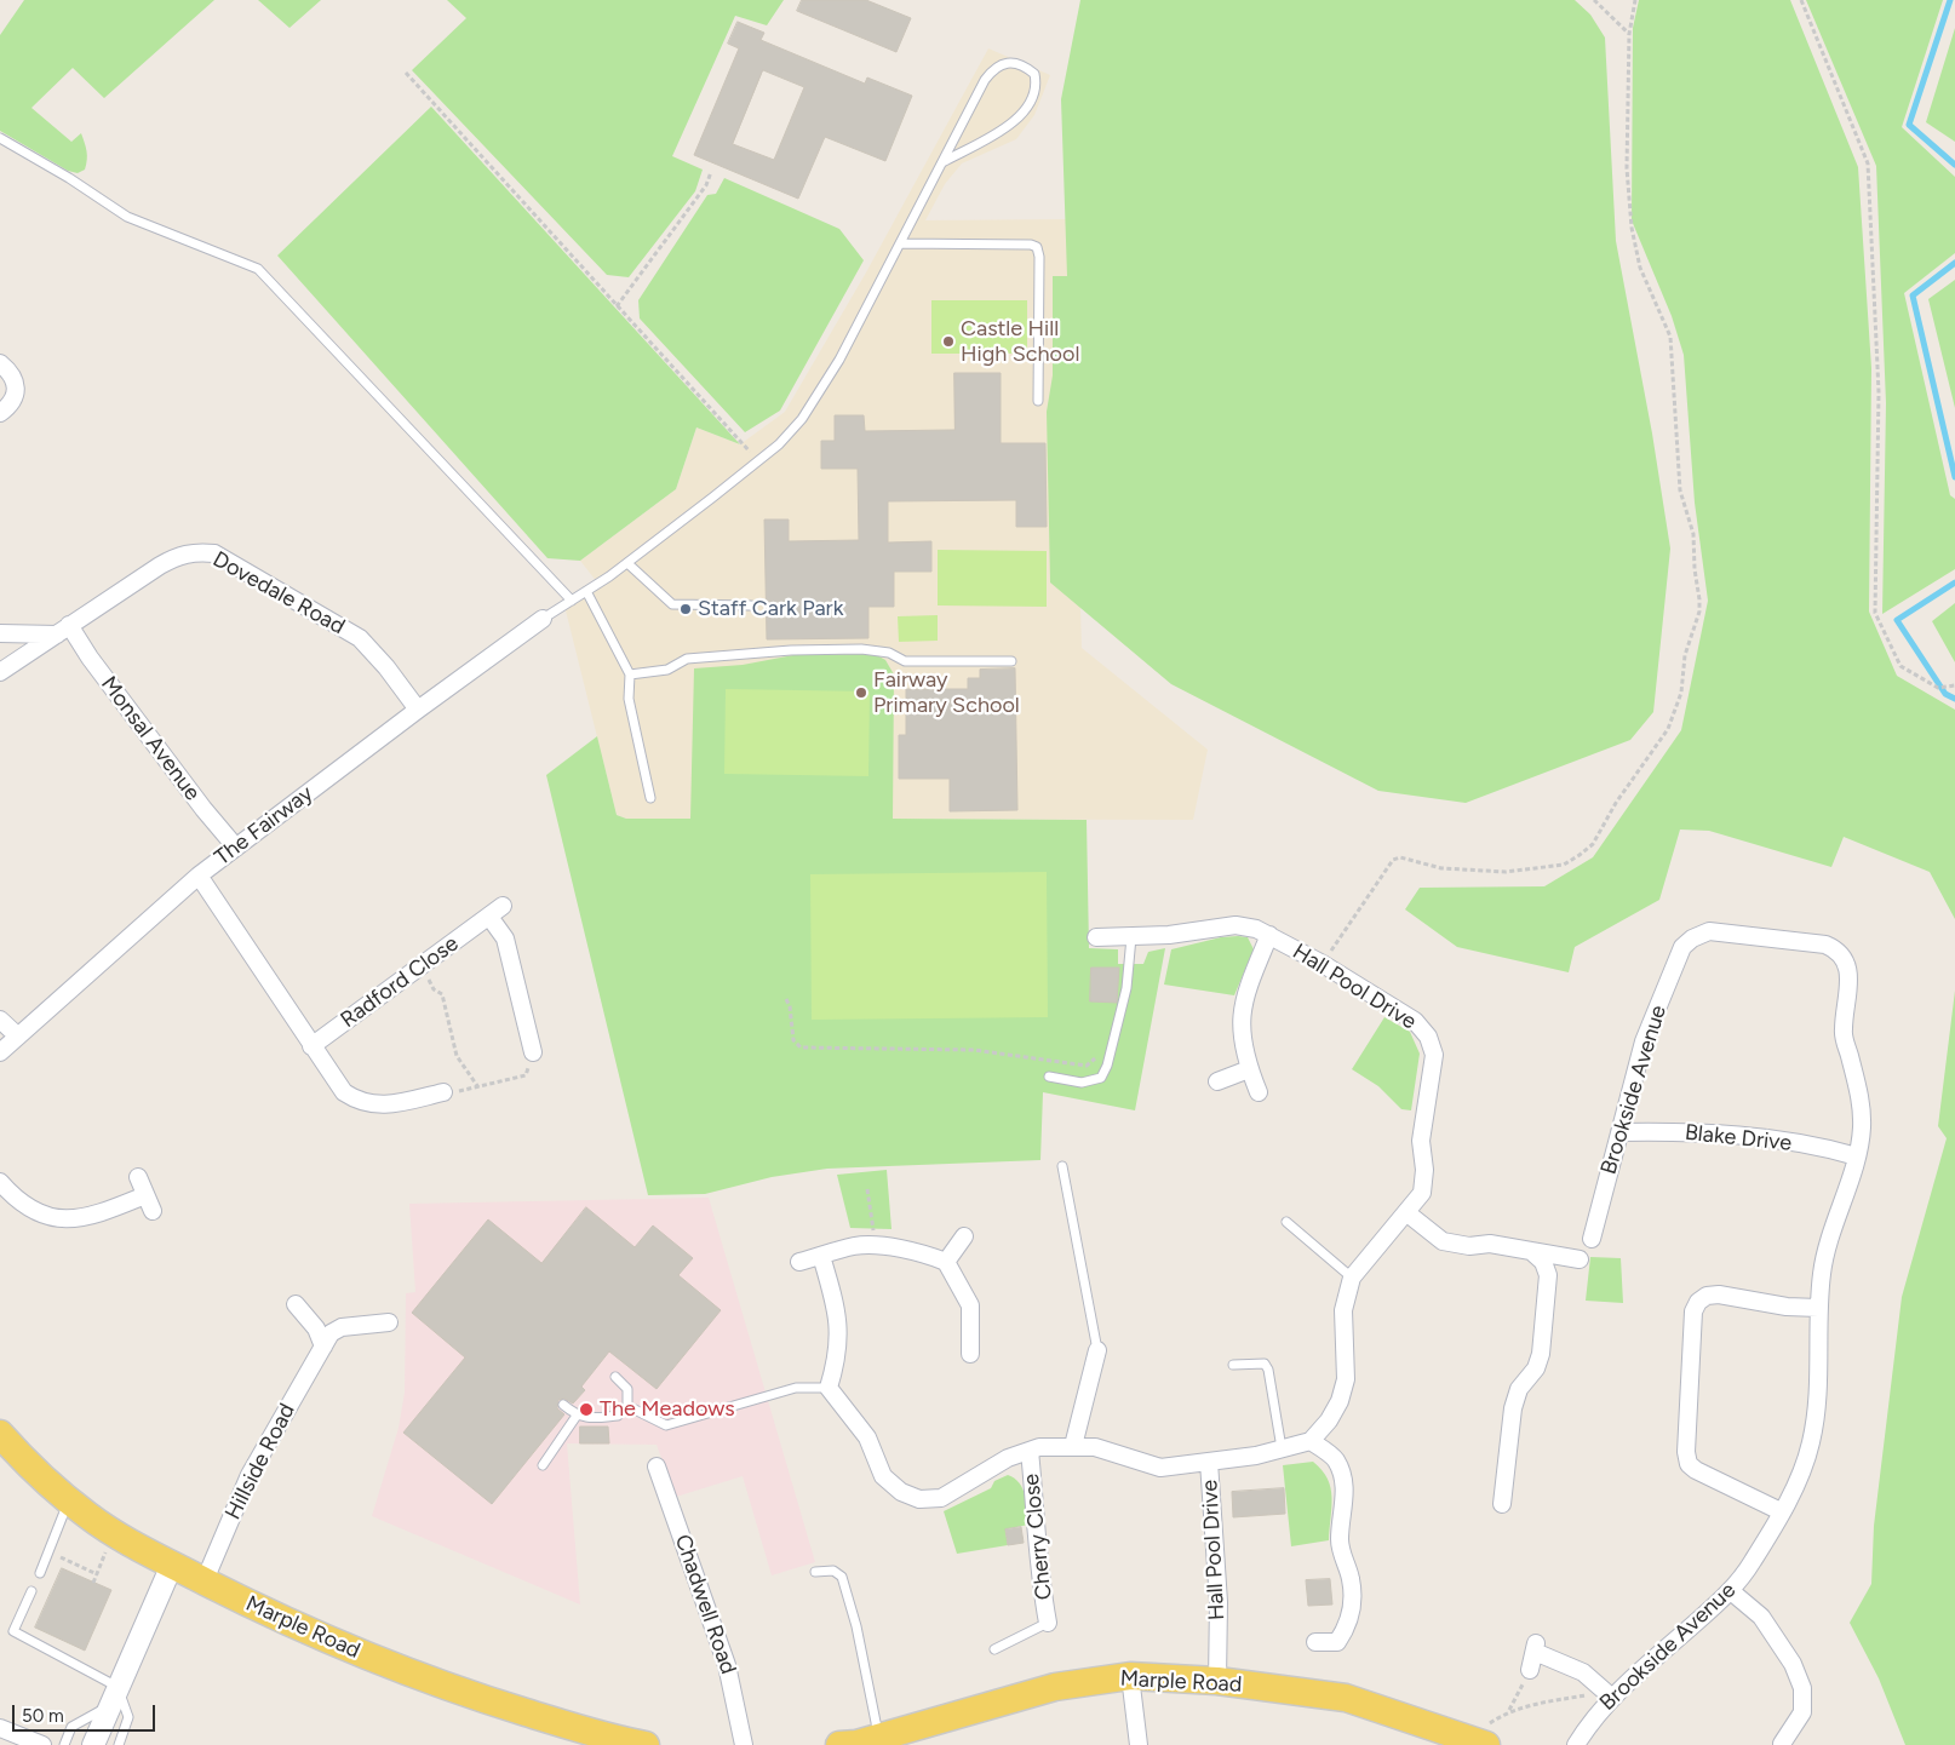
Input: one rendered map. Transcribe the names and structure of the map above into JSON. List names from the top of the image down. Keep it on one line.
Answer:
{"streets":{"main road":["Marple Road"],"street":["Dovedale Road","Monsal Avenue","The Fairway","Radford Close","Hall Pool Drive","Brookside Avenue","Blake Drive","Hillside Road","Cherry Close","Chadwell Road"]},"crossings":[["Dovedale Road","Monsal Avenue"],["Dovedale Road","The Fairway"],["Monsal Avenue","The Fairway"],["Hall Pool Drive","Marple Road"],["Brookside Avenue","Blake Drive"],["Hillside Road","Marple Road"]],"places":["Castle Hill High School","Staff Cark Park","Fairway Primary School","The Meadows"],"scale_bar":"50 m"}
